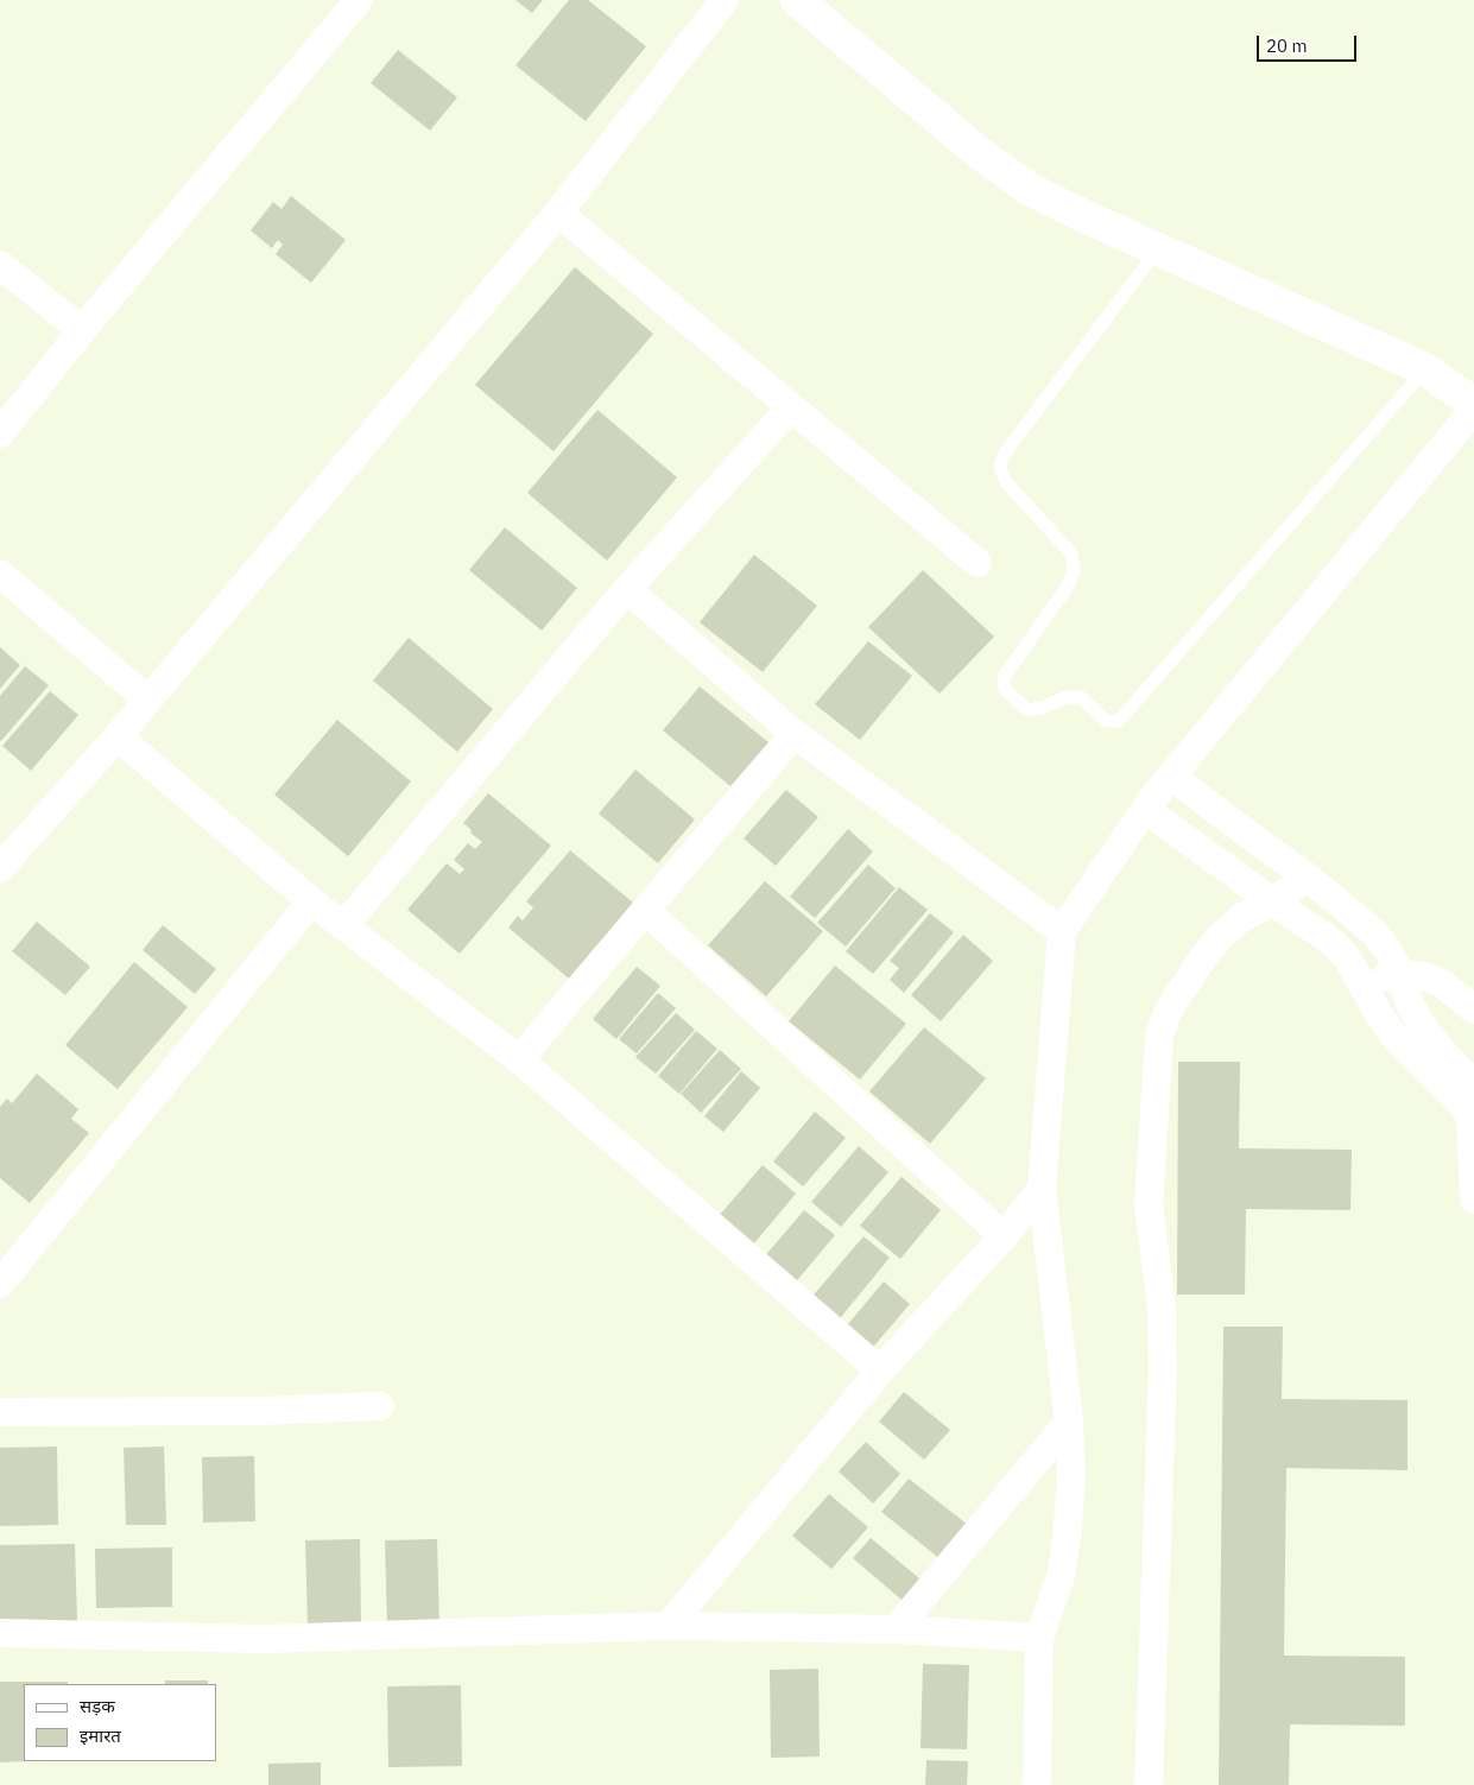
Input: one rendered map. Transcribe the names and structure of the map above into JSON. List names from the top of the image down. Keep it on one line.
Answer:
{"legend":["सड़क","इमारत"],"scale_bar":"20 m"}
